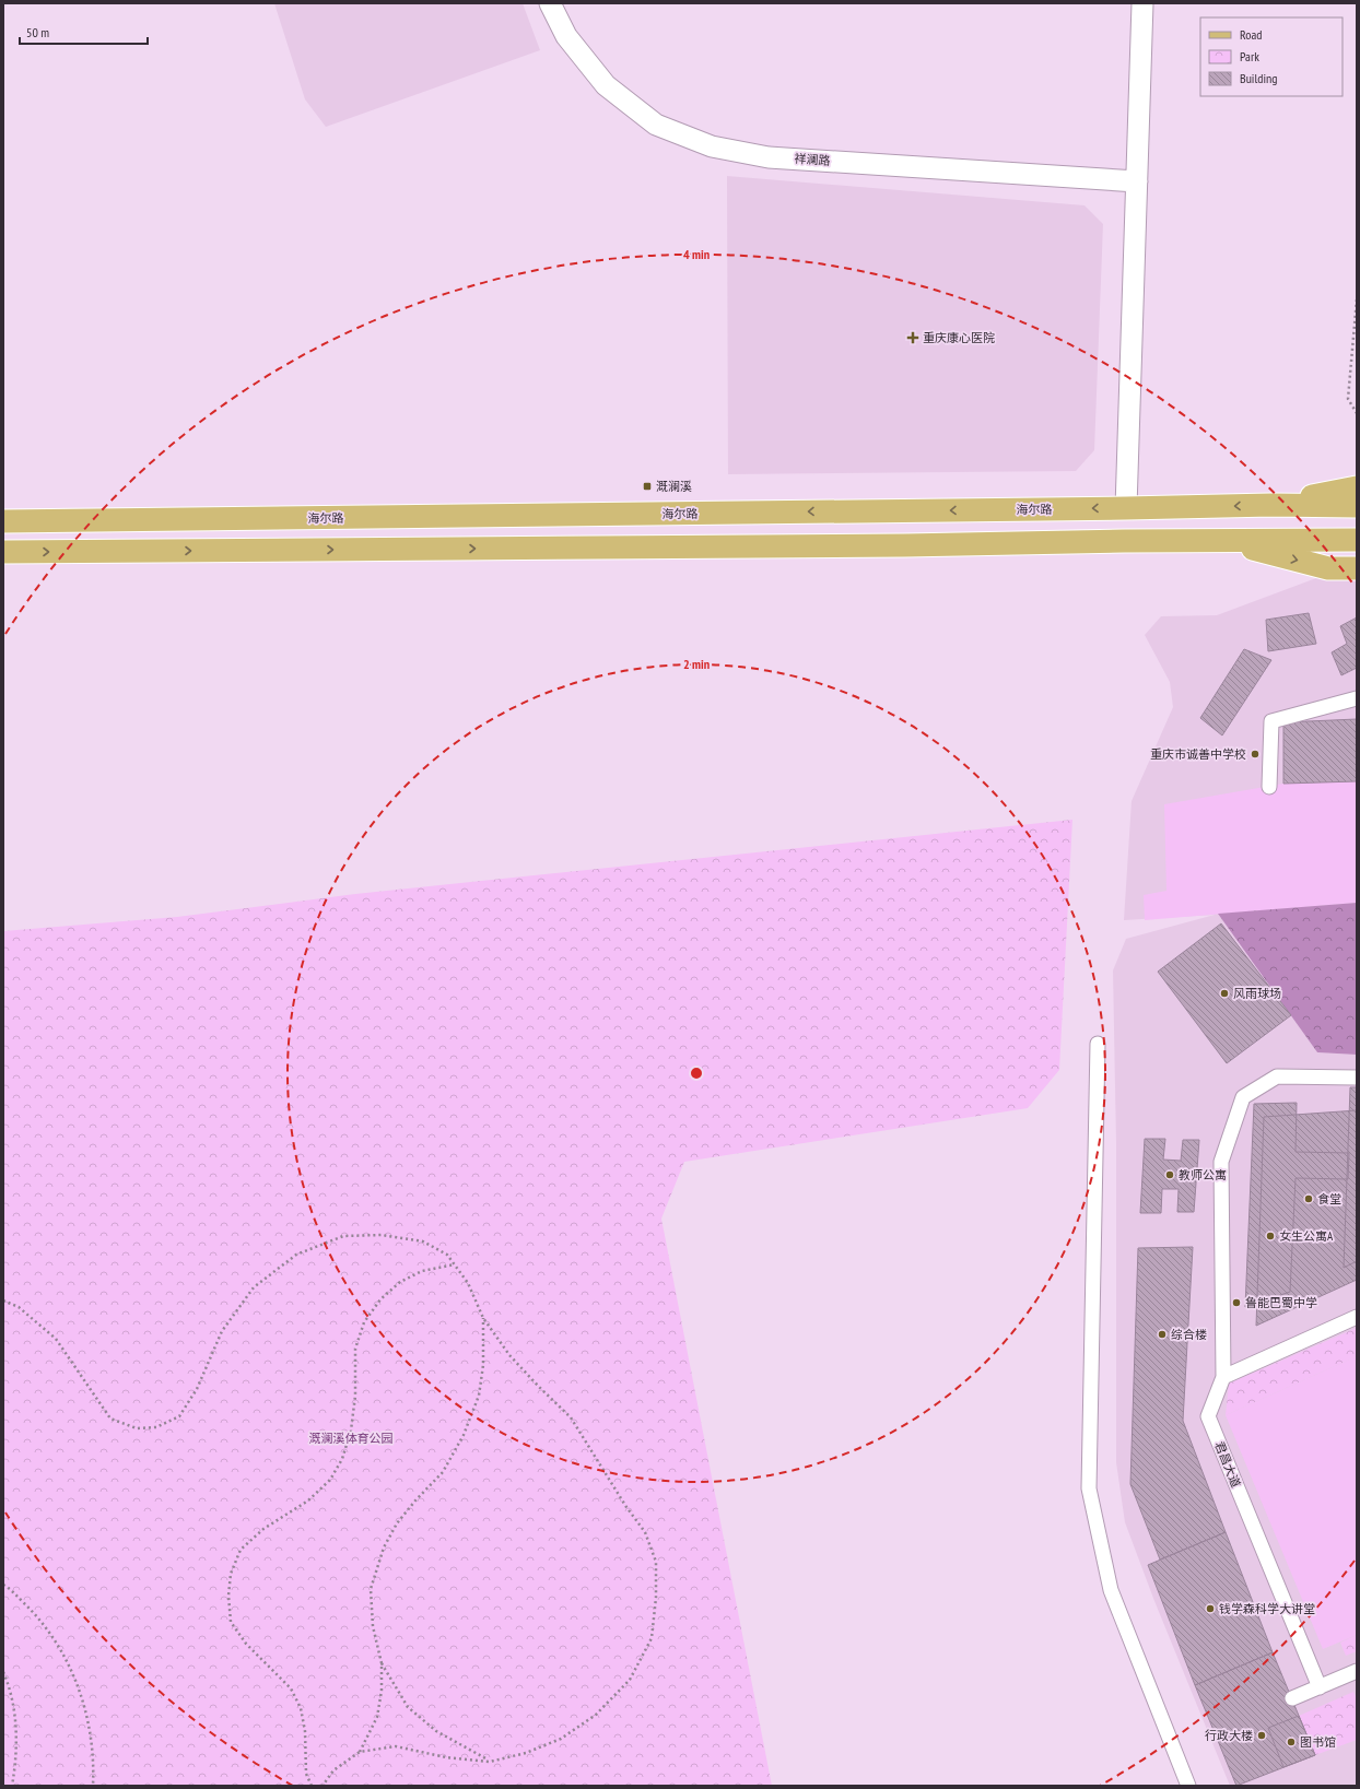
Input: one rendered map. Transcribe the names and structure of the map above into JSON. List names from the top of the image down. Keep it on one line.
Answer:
{"streets":{"main road":["海尔路"],"street":["祥澜路","君昌大道"]},"parks":["溉澜溪体育公园"],"places":{"health":["重庆康心医院"],"transit":["溉澜溪"],"other":["重庆市诚善中学校","风雨球场","教师公寓","食堂","女生公寓A","鲁能巴蜀中学","综合楼","钱学森科学大讲堂","行政大楼","图书馆"]},"legend":["Road","Park","Building"],"scale_bar":"50 m","rings":["4 min","2 min"]}
